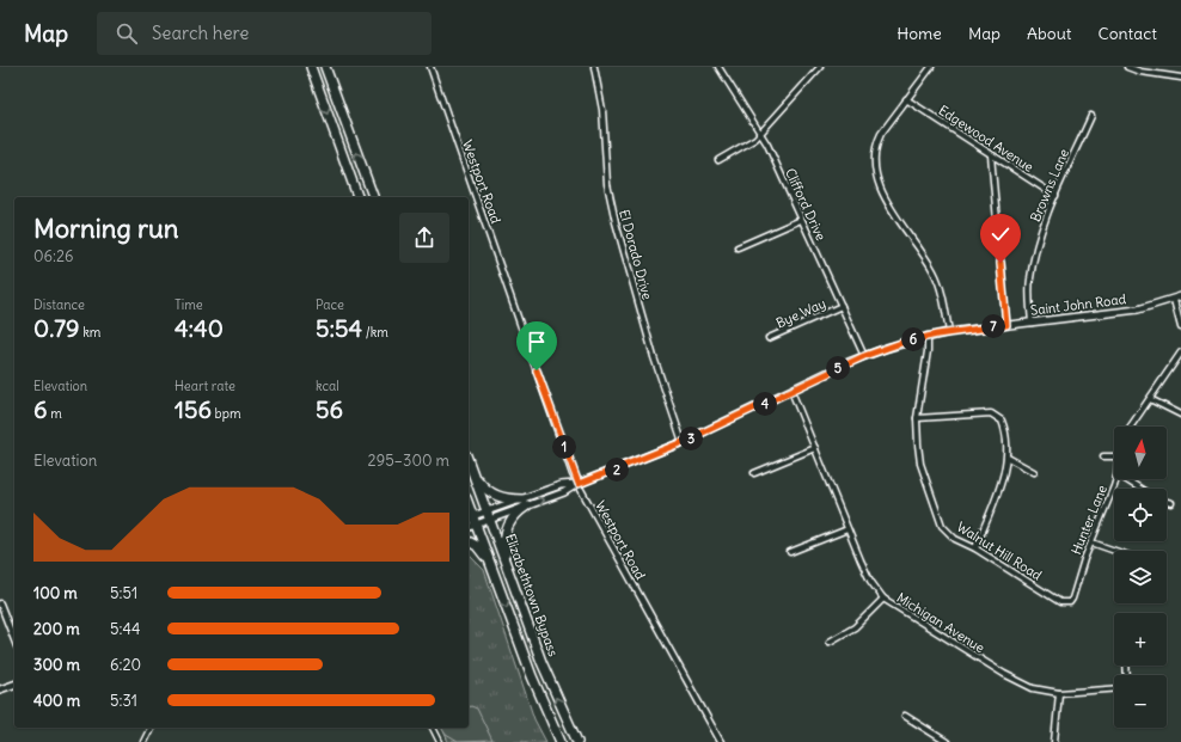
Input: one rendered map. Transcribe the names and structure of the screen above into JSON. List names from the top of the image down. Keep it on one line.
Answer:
{"streets":{"highway":["Elizabethtown Bypass"],"street":["Edgewood Avenue","Westport Road","Browns Lane","Clifford Drive","El Dorado Drive","Saint John Road","Bye Way","Hunter Lane","Walnut Hill Road","Michigan Avenue"]},"crossings":[["Edgewood Avenue","Browns Lane"],["Westport Road","Saint John Road"],["Browns Lane","Saint John Road"],["Clifford Drive","Saint John Road"],["Clifford Drive","Bye Way"],["El Dorado Drive","Saint John Road"],["Saint John Road","Walnut Hill Road"],["Saint John Road","Elizabethtown Bypass"],["Saint John Road","Michigan Avenue"],["Hunter Lane","Walnut Hill Road"]],"north":"top","page":{"header":"Map","search":"Search here","nav":["Home","Map","About","Contact"],"heading":["Morning run","06:26"],"stats":[["Distance","0.79 km"],["Time","4:40"],["Pace","5:54 /km"],["Elevation","6 m"],["Heart rate","156 bpm"],["kcal","56"]],"pins":["7","6","5","4","3","1","2"],"map_buttons":["+","−"],"chart":["Elevation","295–300 m"],"list":[{"name":"100 m","note":"5:51"},{"name":"200 m","note":"5:44"},{"name":"300 m","note":"6:20"},{"name":"400 m","note":"5:31"}]}}
